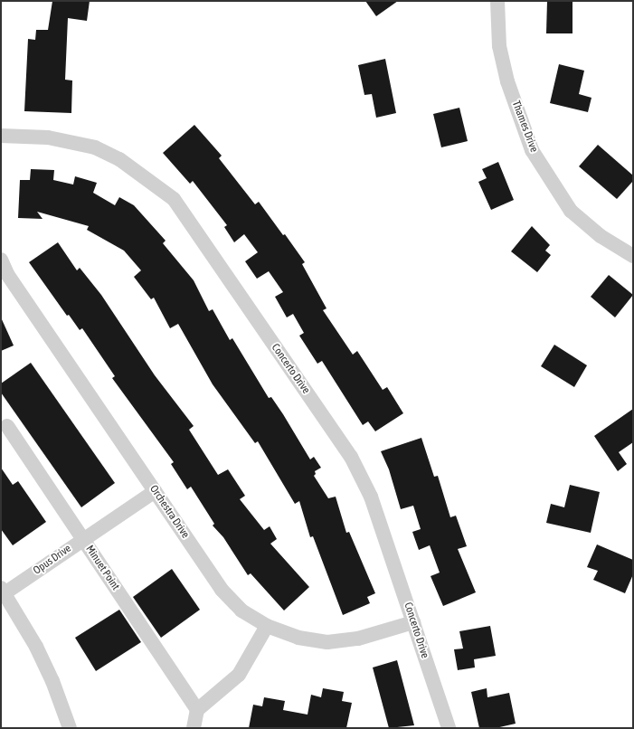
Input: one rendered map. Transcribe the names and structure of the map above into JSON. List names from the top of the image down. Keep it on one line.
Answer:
{"streets":{"street":["Thames Drive","Concerto Drive","Orchestra Drive","Opus Drive","Minuet Point"]},"crossings":[["Concerto Drive","Orchestra Drive"],["Orchestra Drive","Opus Drive"],["Opus Drive","Minuet Point"]]}
